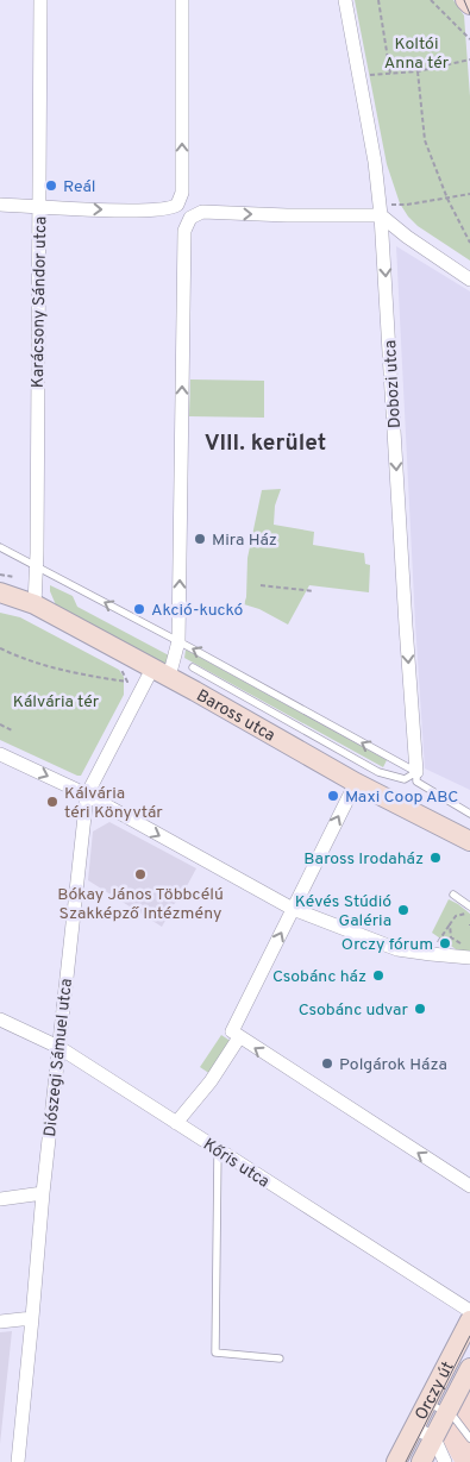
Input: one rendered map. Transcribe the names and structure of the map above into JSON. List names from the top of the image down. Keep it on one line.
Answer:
{"streets":{"street":["Karácsony Sándor utca","Dobozi utca","Baross utca","Diószegi Sámuel utca","Kőris utca","Orczy út"]},"crossings":[["Karácsony Sándor utca","Baross utca"],["Dobozi utca","Diószegi Sámuel utca"],["Baross utca","Diószegi Sámuel utca"],["Diószegi Sámuel utca","Kőris utca"]],"one_way":["Dobozi utca"],"districts":["VIII. kerület"],"parks":["Koltói Anna tér","Kálvária tér"],"places":["Reál","Mira Ház","Akció-kuckó","Maxi Coop ABC","Kálvária téri Könyvtár","Baross Irodaház","Bókay János Többcélú Szakképző Intézmény","Kévés Stúdió Galéria","Orczy fórum","Csobánc ház","Csobánc udvar","Polgárok Háza"]}
